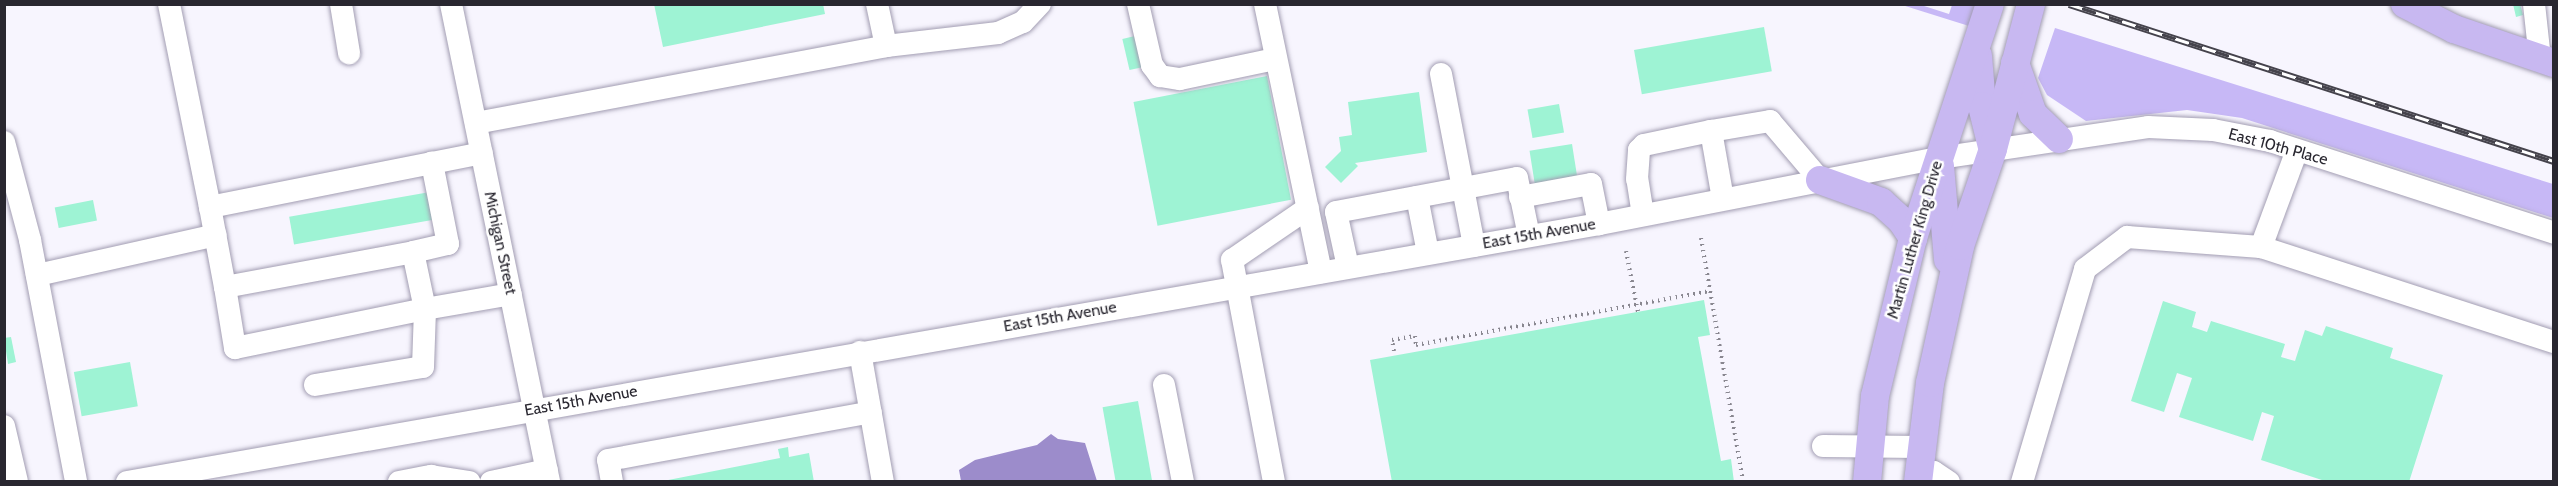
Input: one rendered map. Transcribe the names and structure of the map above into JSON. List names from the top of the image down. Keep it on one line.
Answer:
{"streets":{"main road":["Martin Luther King Drive"],"street":["East 10th Place","East 15th Avenue","Michigan Street"]},"crossings":[["East 10th Place","East 15th Avenue"],["East 15th Avenue","Martin Luther King Drive"],["East 15th Avenue","Michigan Street"]]}
